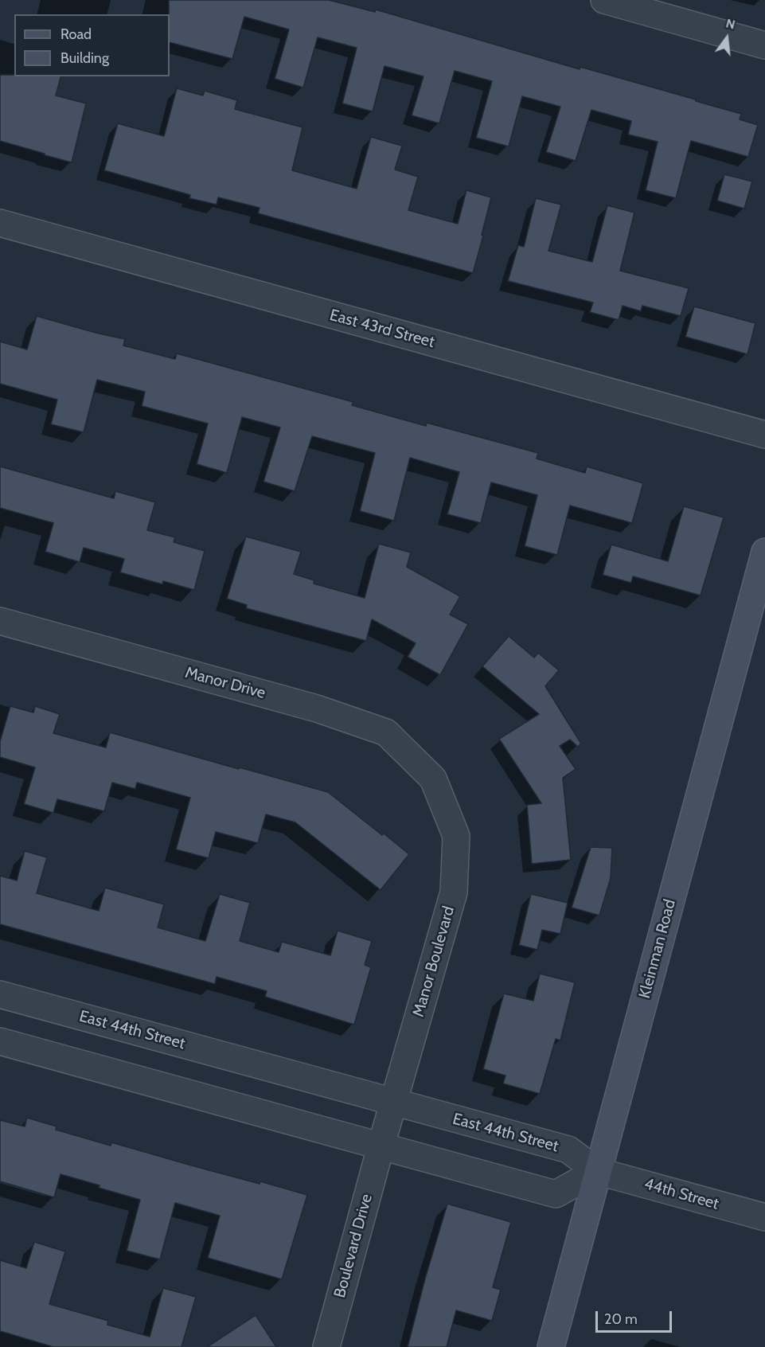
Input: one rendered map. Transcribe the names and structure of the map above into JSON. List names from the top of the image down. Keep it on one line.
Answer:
{"streets":{"street":["East 43rd Street","Manor Drive","Kleinman Road","Manor Boulevard","East 44th Street","44th Street","Boulevard Drive"]},"crossings":[["Manor Drive","Manor Boulevard"],["Kleinman Road","East 44th Street"],["Kleinman Road","44th Street"],["Manor Boulevard","East 44th Street"],["Manor Boulevard","Boulevard Drive"],["East 44th Street","44th Street"]],"legend":["Road","Building"],"scale_bar":"20 m","north":"top"}
